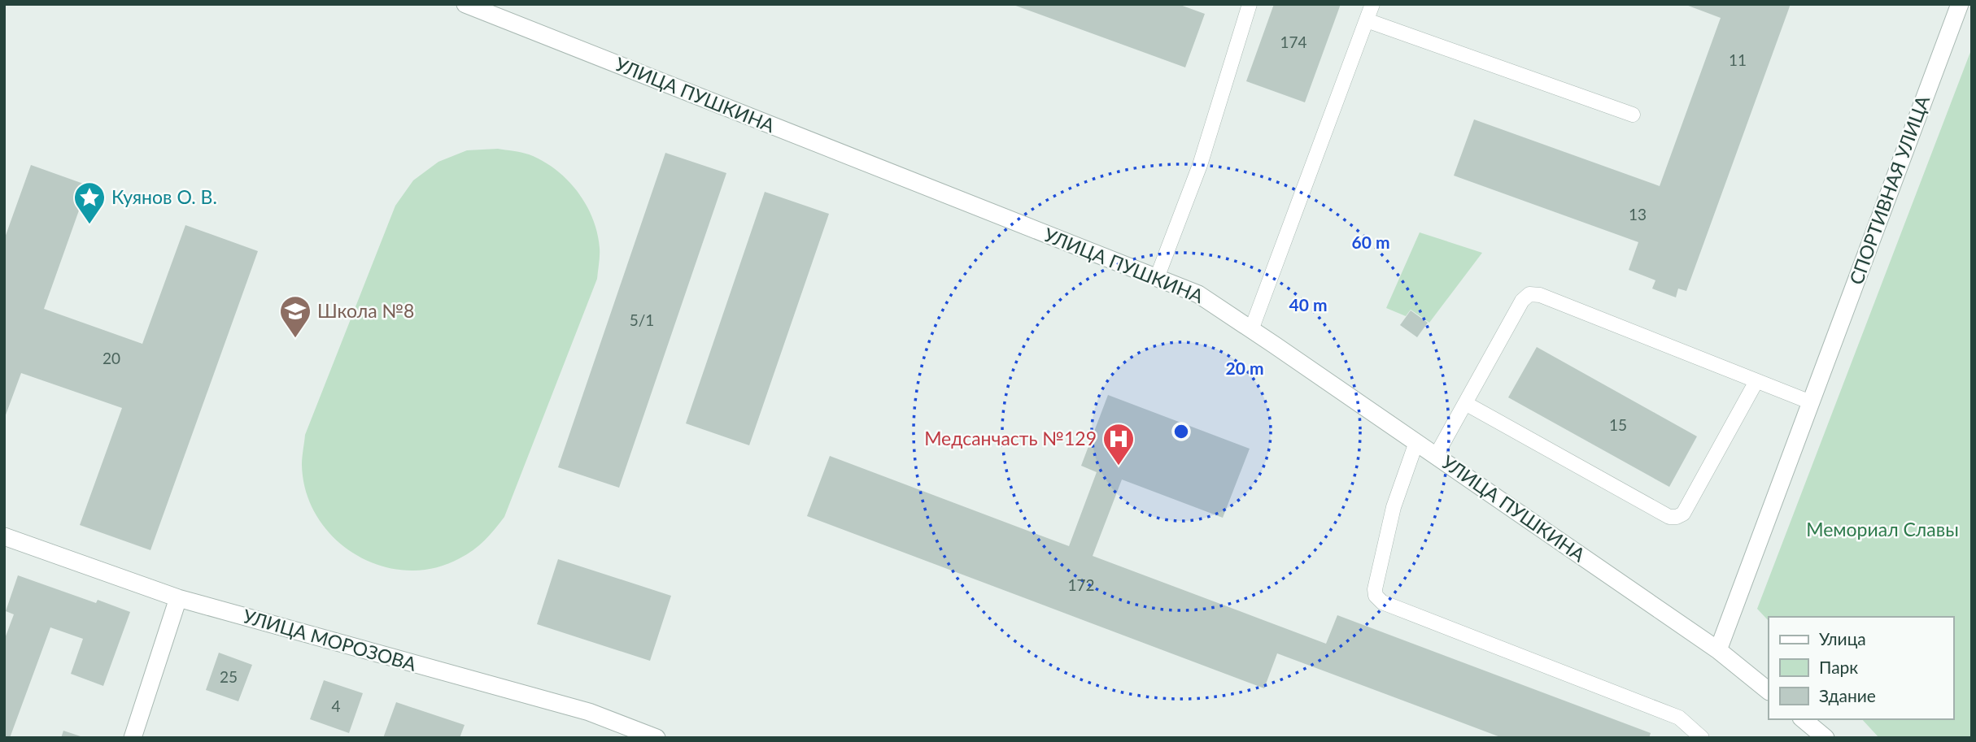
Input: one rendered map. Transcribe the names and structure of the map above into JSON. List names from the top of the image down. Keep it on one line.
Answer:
{"streets":{"street":["УЛИЦА ПУШКИНА","СПОРТИВНАЯ УЛИЦА","УЛИЦА МОРОЗОВА"]},"crossings":[["УЛИЦА ПУШКИНА","СПОРТИВНАЯ УЛИЦА"]],"parks":["Мемориал Славы"],"places":{"place":["Куянов О. В."],"school or university":["Школа №8"],"hospital":["Медсанчасть №129"]},"house_numbers":["174","11","13","5/1","20","15","172","25","4"],"legend":["Улица","Парк","Здание"],"rings":["60 m","40 m","20 m"]}
